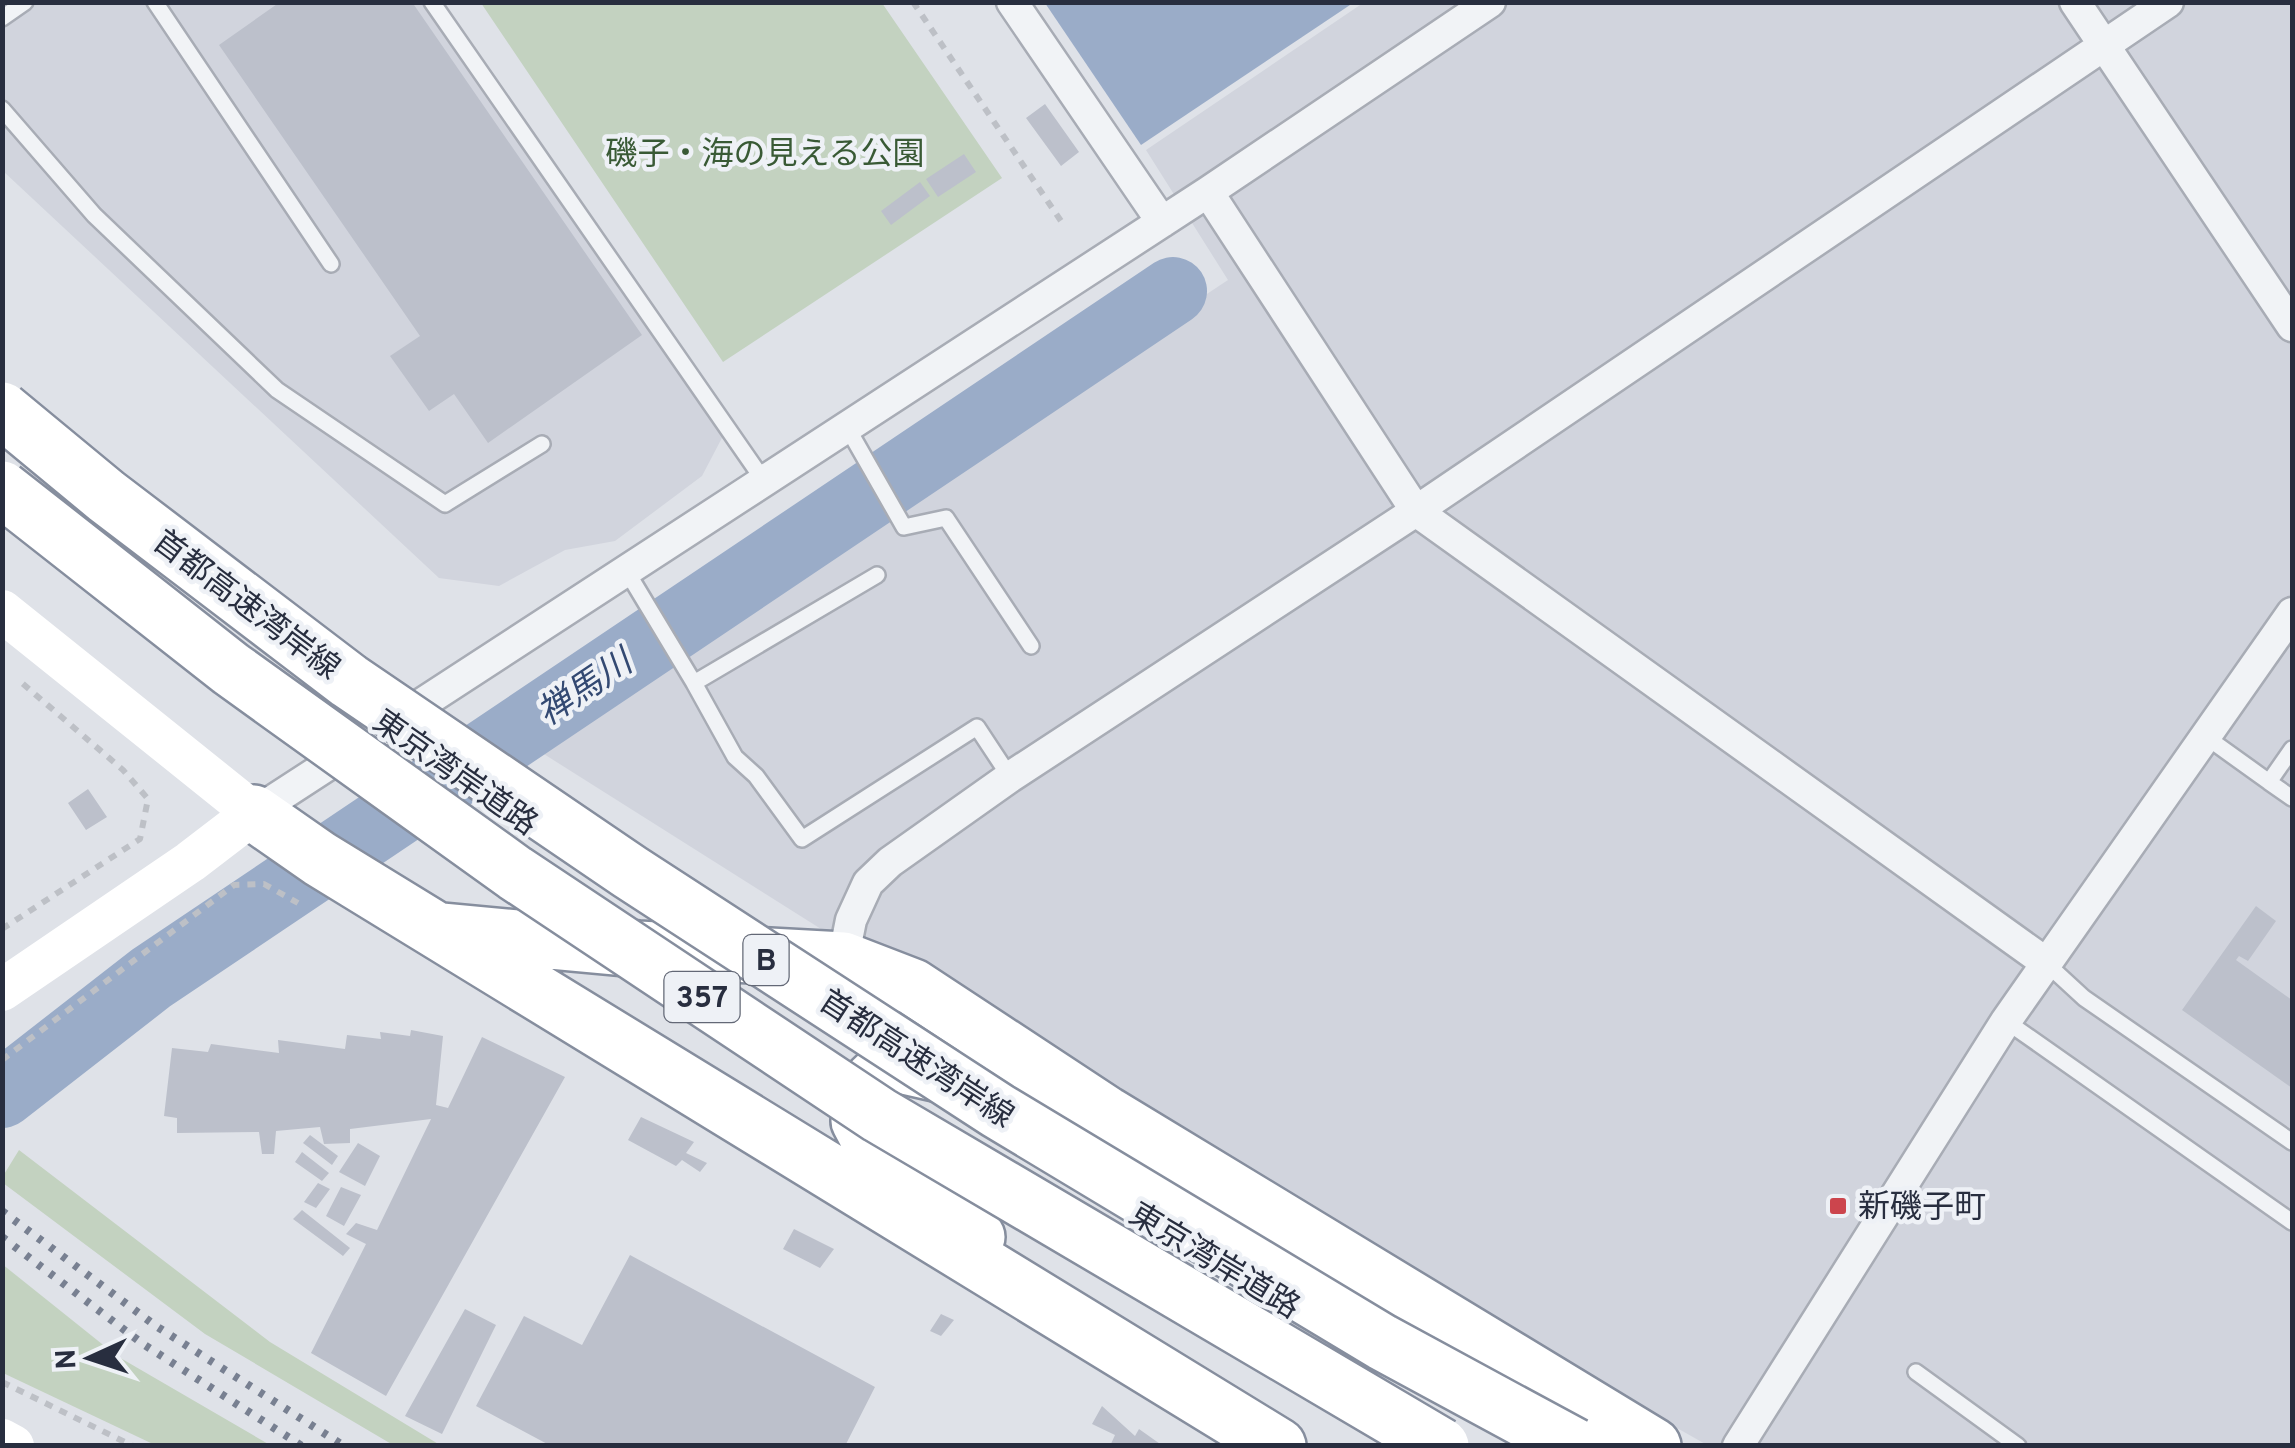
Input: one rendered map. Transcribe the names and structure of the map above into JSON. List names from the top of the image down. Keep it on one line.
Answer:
{"streets":{"highway":["首都高速湾岸線","東京湾岸道路","B","357"]},"water":["禅馬川"],"parks":["磯子・海の見える公園"],"places":{"transit":["新磯子町"]},"north":"left"}
